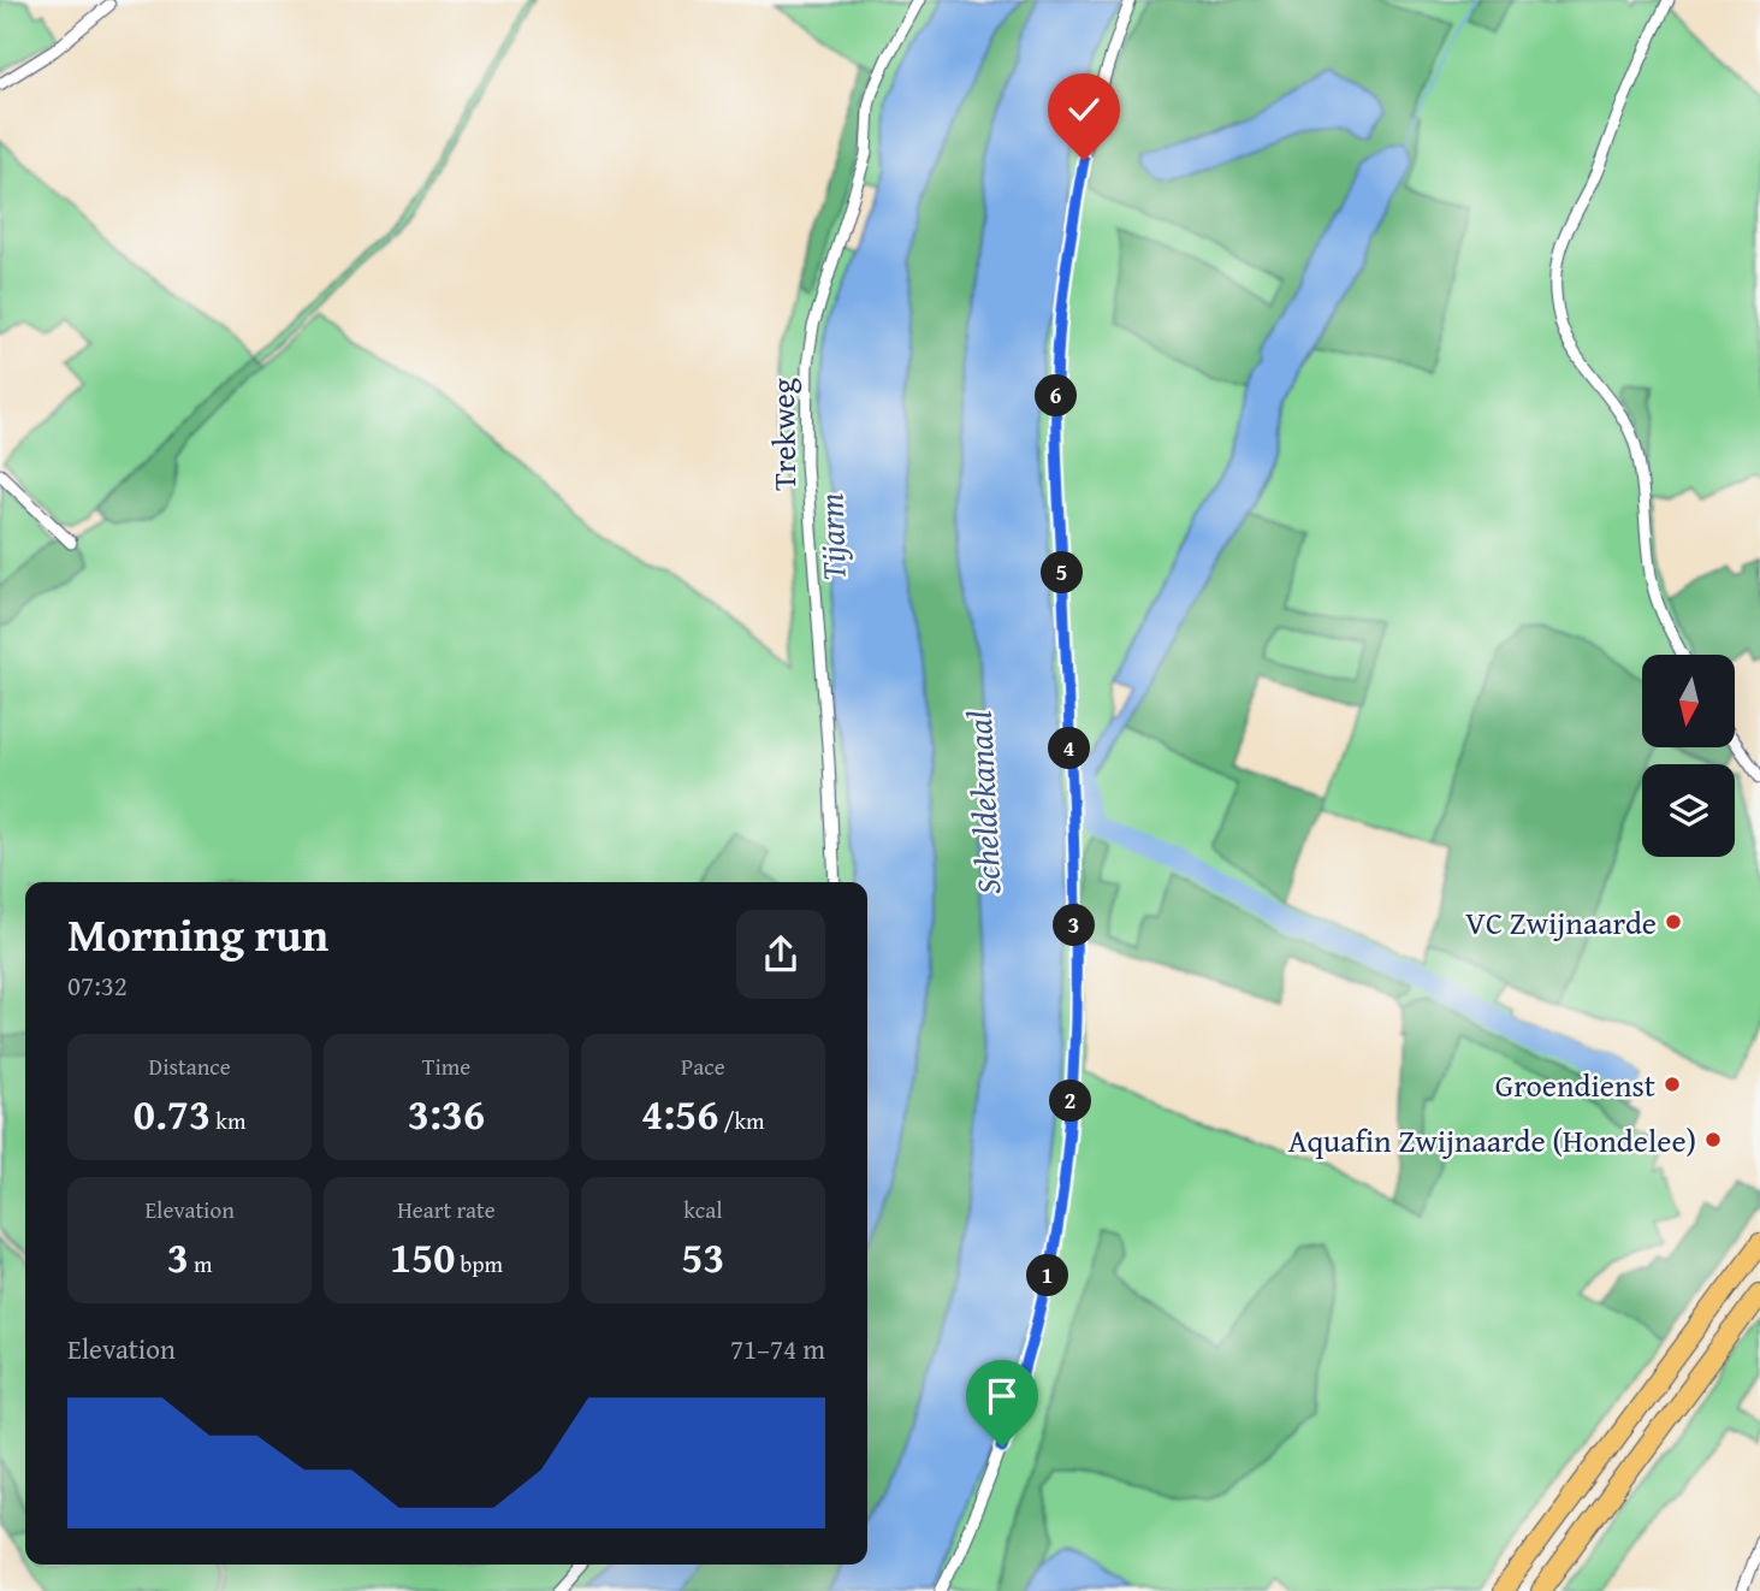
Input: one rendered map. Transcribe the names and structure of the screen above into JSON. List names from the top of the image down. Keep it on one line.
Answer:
{"streets":{"street":["Trekweg"]},"water":["Tijarm","Scheldekanaal"],"places":["VC Zwijnaarde","Groendienst","Aquafin Zwijnaarde (Hondelee)"],"north":"bottom","page":{"pins":["6","5","4","3","2","1"],"heading":["Morning run","07:32"],"stats":[["Distance","0.73 km"],["Time","3:36"],["Pace","4:56 /km"],["Elevation","3 m"],["Heart rate","150 bpm"],["kcal","53"]],"chart":["Elevation","71–74 m"]}}
